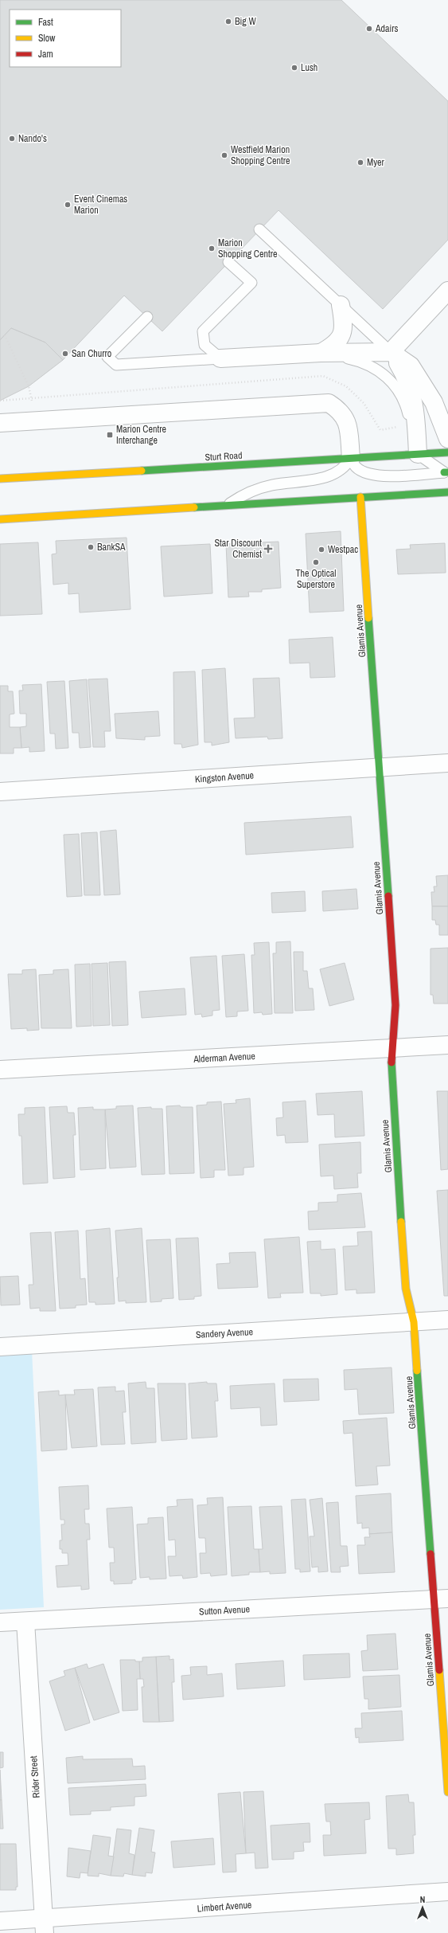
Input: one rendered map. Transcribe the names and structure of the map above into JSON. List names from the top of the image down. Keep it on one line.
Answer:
{"streets":{"street":["Sturt Road","Glamis Avenue","Kingston Avenue","Alderman Avenue","Sandery Avenue","Sutton Avenue","Rider Street","Limbert Avenue"]},"crossings":[["Glamis Avenue","Kingston Avenue"],["Glamis Avenue","Alderman Avenue"],["Glamis Avenue","Sandery Avenue"],["Glamis Avenue","Sutton Avenue"],["Sutton Avenue","Rider Street"],["Rider Street","Limbert Avenue"]],"places":{"other":["Big W","Adairs","Lush","Nando's","Westfield Marion Shopping Centre","Myer","Event Cinemas Marion","Marion Shopping Centre","San Churro","BankSA","Westpac","The Optical Superstore"],"transit":["Marion Centre Interchange"],"health":["Star Discount Chemist"]},"legend":["Fast","Slow","Jam"],"north":"top"}
